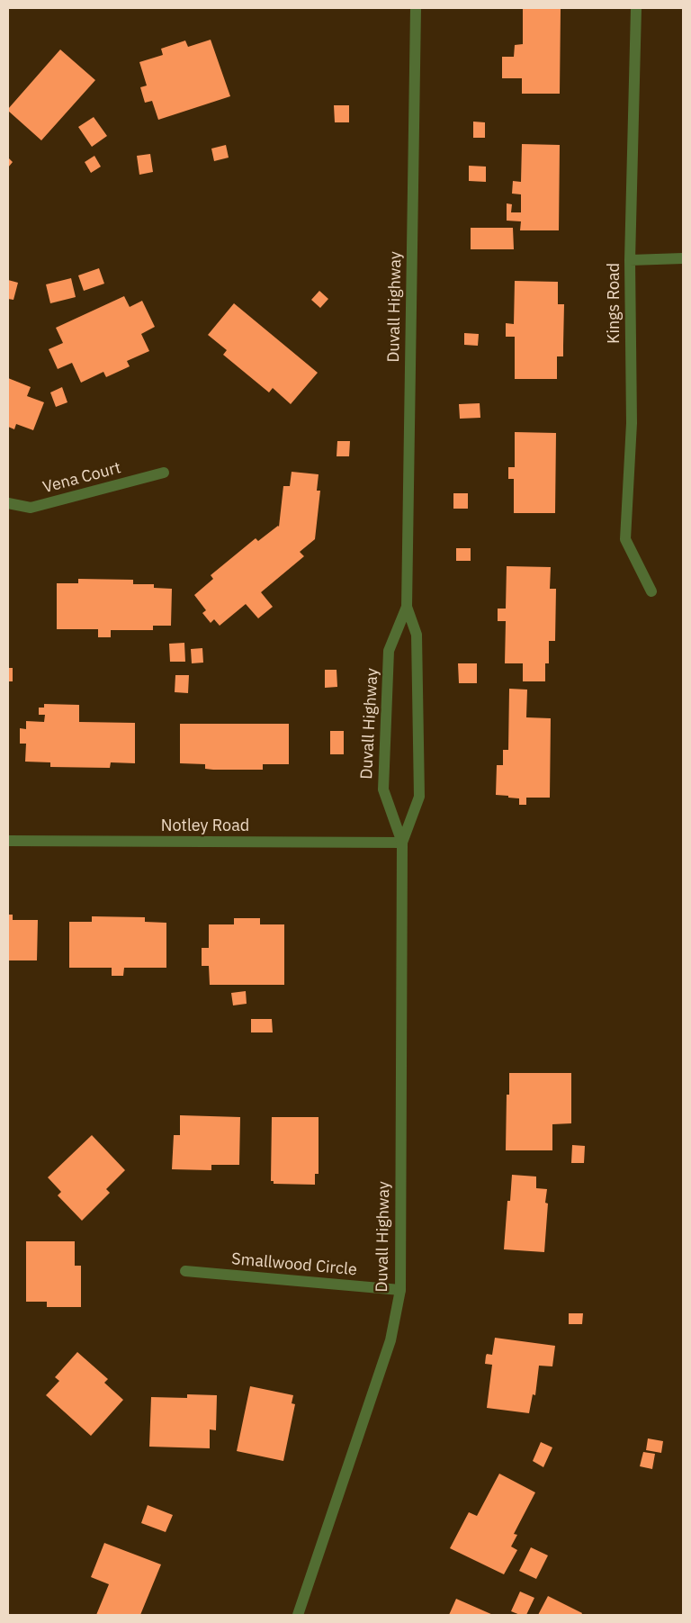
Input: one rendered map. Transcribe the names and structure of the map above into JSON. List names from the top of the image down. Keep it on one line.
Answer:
{"streets":{"street":["Kings Road","Duvall Highway","Vena Court","Notley Road","Smallwood Circle"]},"crossings":[["Duvall Highway","Notley Road"],["Duvall Highway","Smallwood Circle"]]}
